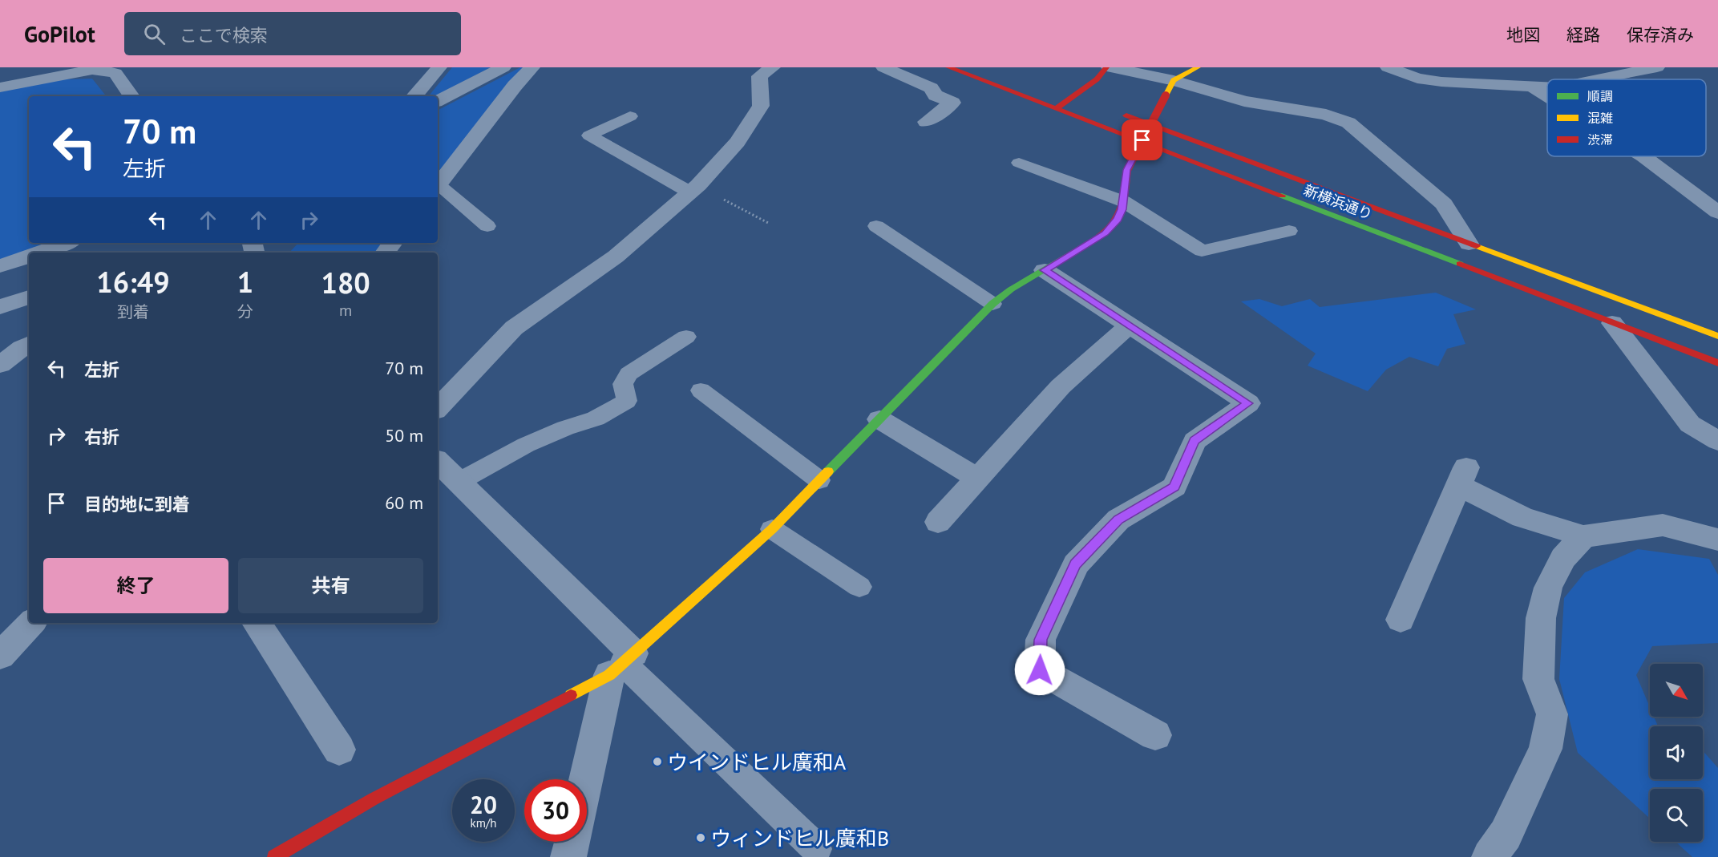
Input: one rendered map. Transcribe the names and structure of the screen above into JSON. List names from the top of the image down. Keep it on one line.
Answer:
{"streets":{"street":["新横浜通り"]},"places":["ウインドヒル廣和A","ウィンドヒル廣和B"],"legend":["順調","混雑","渋滞"],"north":"bottom right","page":{"header":"GoPilot","search":"ここで検索","nav":["地図","経路","保存済み"],"turn":["70 m","左折"],"eta":["16:49","到着","1","分","180","m"],"list":[{"name":"左折","value":"70 m"},{"name":"右折","value":"50 m"},{"name":"目的地に到着","value":"60 m"}],"buttons":["終了","共有"],"speed":"20 km/h","limit":"30"}}
